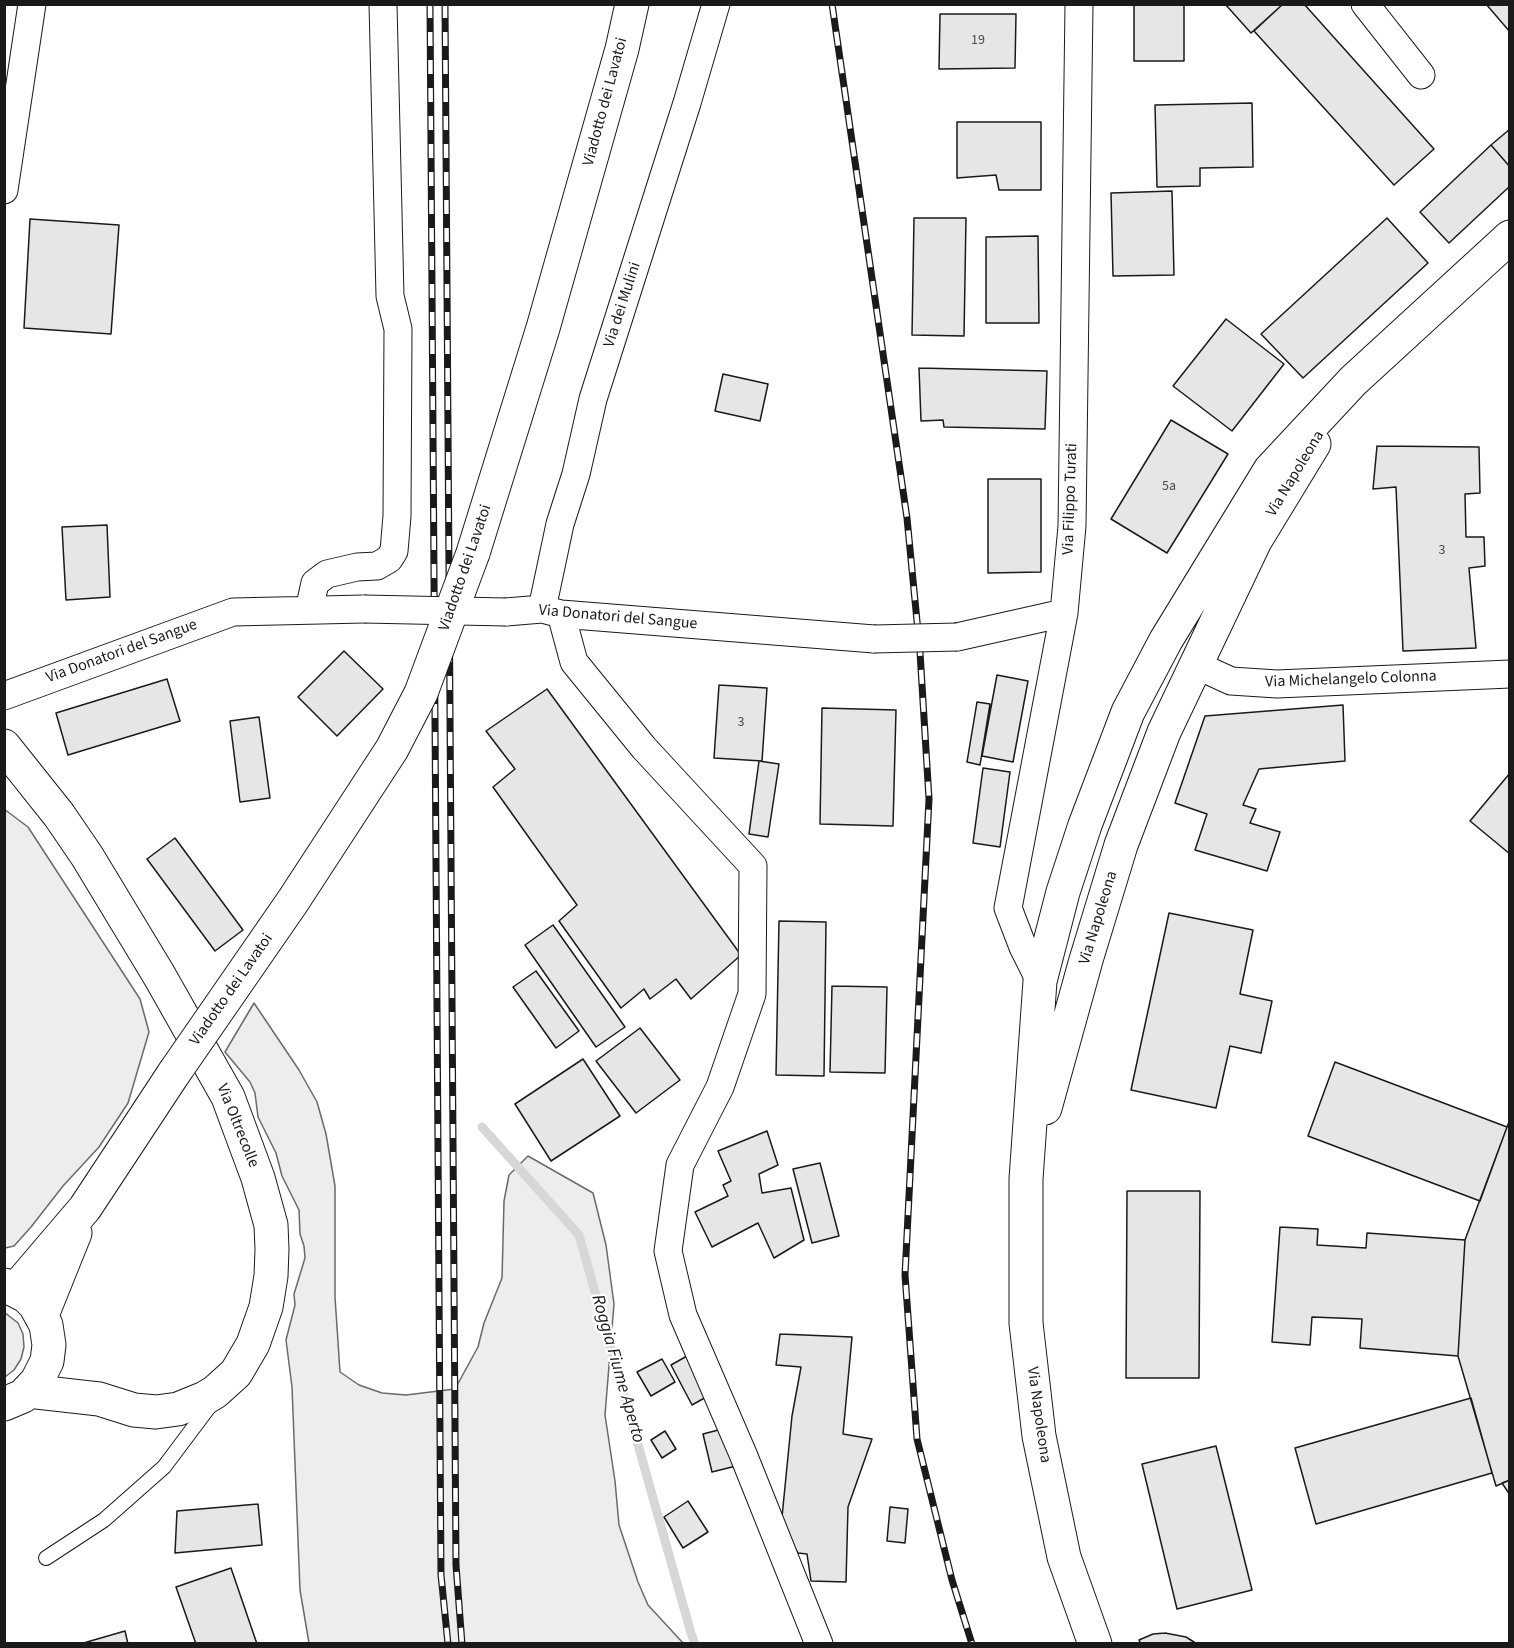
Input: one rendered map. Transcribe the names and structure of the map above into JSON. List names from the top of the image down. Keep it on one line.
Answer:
{"streets":{"main road":["Viadotto dei Lavatoi","Via Napoleona","Via Oltrecolle"],"street":["Via dei Mulini","Via Filippo Turati","Via Donatori del Sangue","Via Michelangelo Colonna"]},"crossings":[["Via dei Mulini","Via Donatori del Sangue"],["Via Napoleona","Via Filippo Turati"],["Via Napoleona","Via Michelangelo Colonna"],["Via Filippo Turati","Via Donatori del Sangue"]],"water":["Roggia Fiume Aperto"],"house_numbers":["19","5a","3","3"]}
